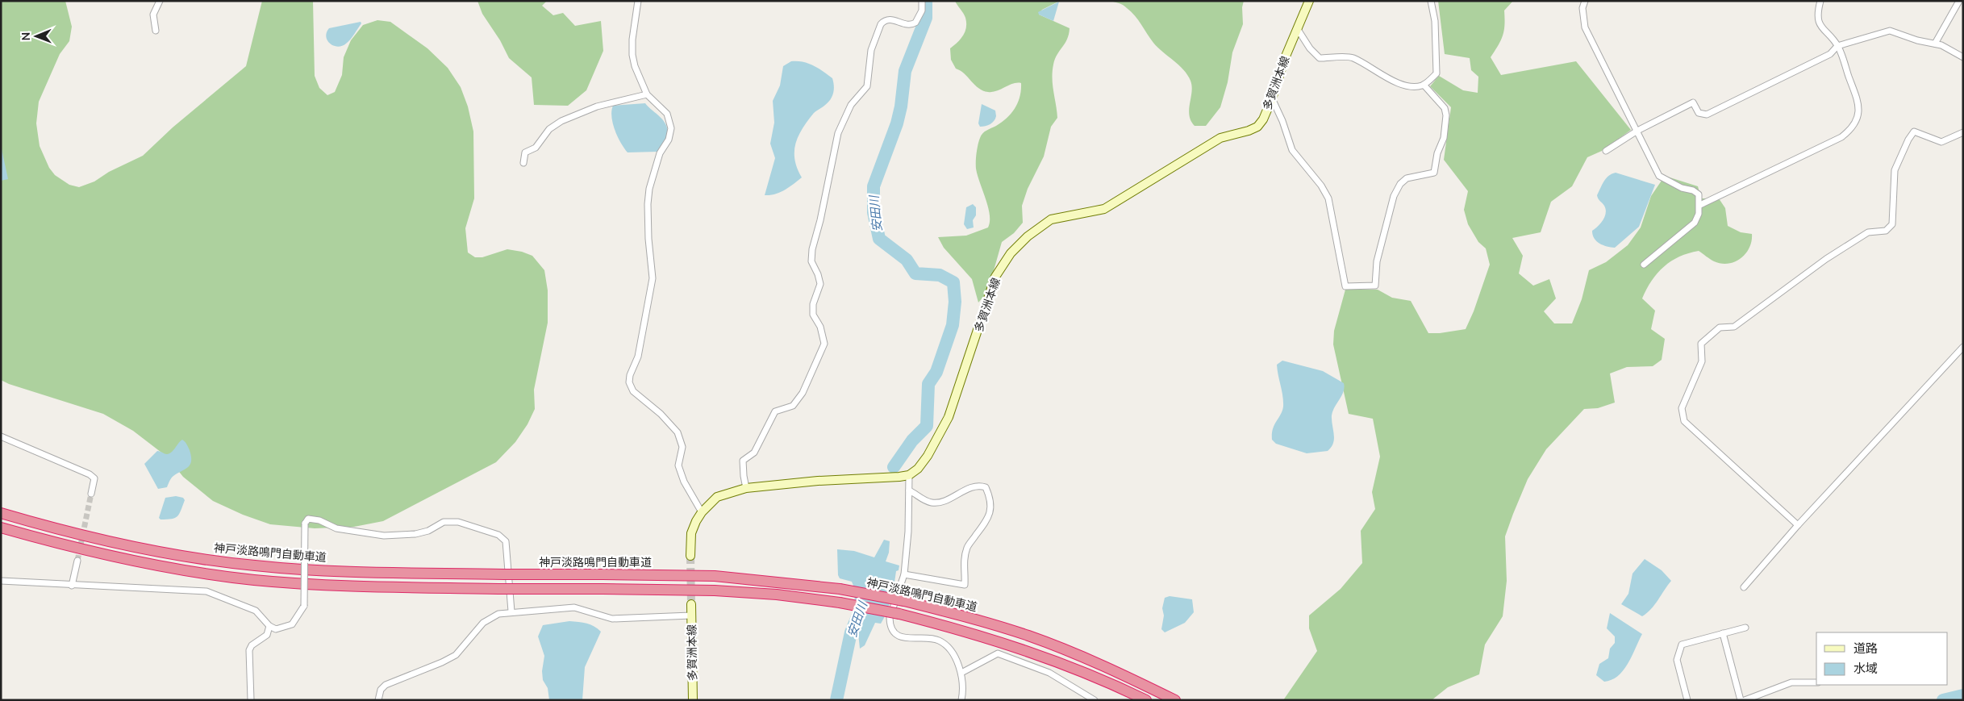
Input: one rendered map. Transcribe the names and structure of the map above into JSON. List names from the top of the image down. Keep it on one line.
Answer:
{"streets":{"highway":["神戸淡路鳴門自動車道"],"main road":["多賀洲本線"]},"water":["安田川"],"legend":["道路","水域"],"north":"left"}
